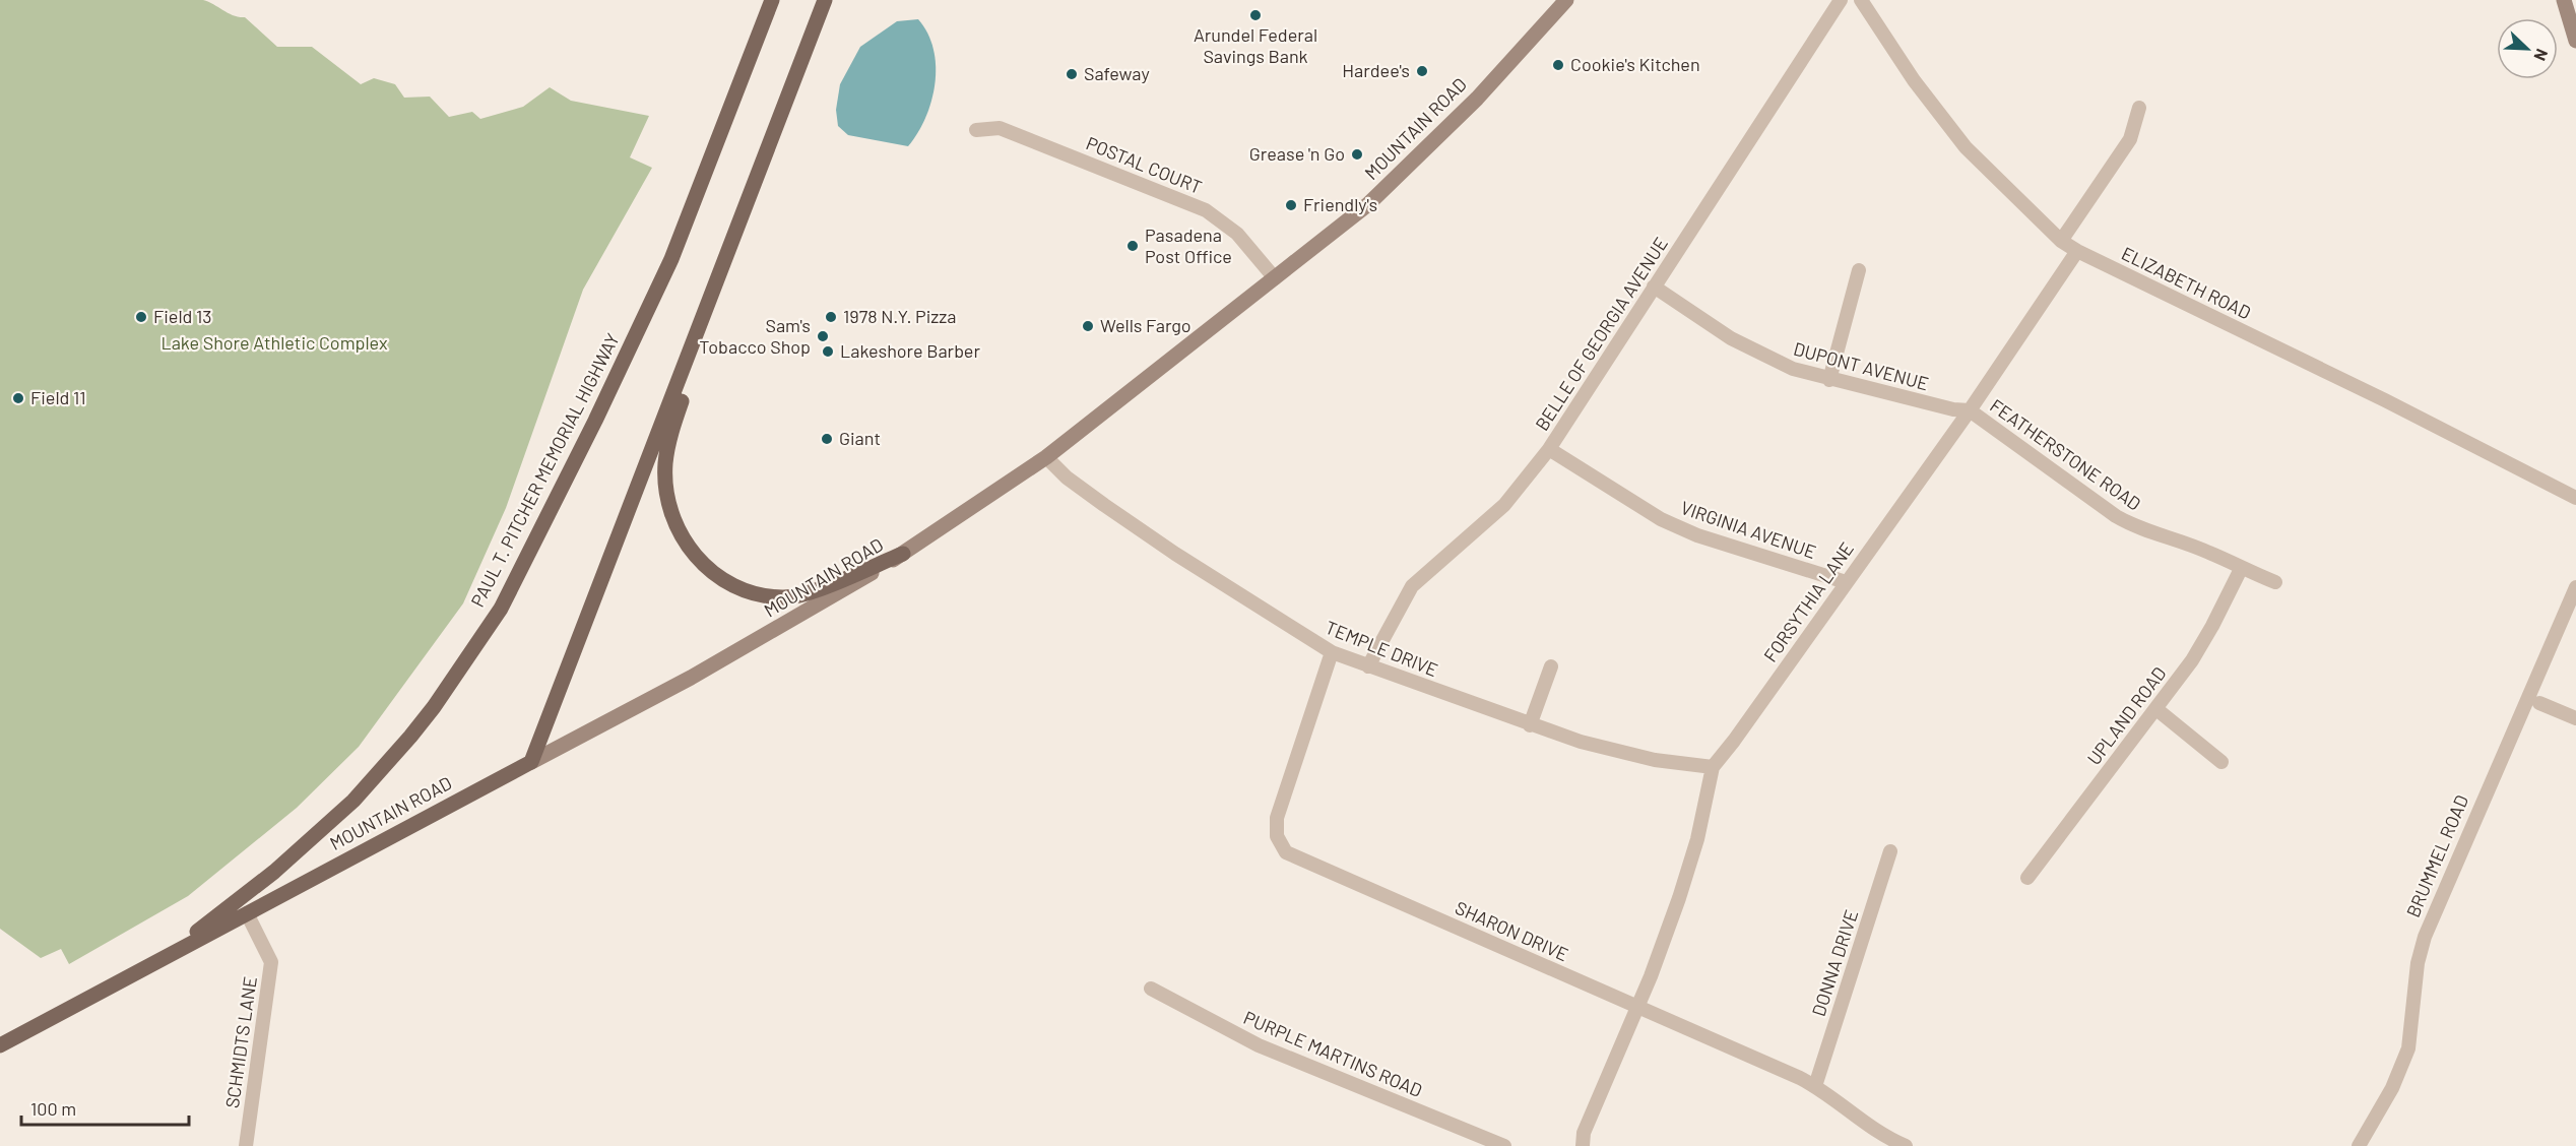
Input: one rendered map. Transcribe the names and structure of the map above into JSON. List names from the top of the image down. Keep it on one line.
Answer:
{"streets":{"main road":["MOUNTAIN ROAD","PAUL T. PITCHER MEMORIAL HIGHWAY"],"street":["POSTAL COURT","ELIZABETH ROAD","BELLE OF GEORGIA AVENUE","DUPONT AVENUE","FEATHERSTONE ROAD","VIRGINIA AVENUE","FORSYTHIA LANE","TEMPLE DRIVE","UPLAND ROAD","BRUMMEL ROAD","SHARON DRIVE","DONNA DRIVE","SCHMIDTS LANE","PURPLE MARTINS ROAD"]},"crossings":[["MOUNTAIN ROAD","POSTAL COURT"],["MOUNTAIN ROAD","PAUL T. PITCHER MEMORIAL HIGHWAY"],["MOUNTAIN ROAD","TEMPLE DRIVE"],["MOUNTAIN ROAD","SCHMIDTS LANE"],["ELIZABETH ROAD","FORSYTHIA LANE"],["BELLE OF GEORGIA AVENUE","DUPONT AVENUE"],["BELLE OF GEORGIA AVENUE","VIRGINIA AVENUE"],["BELLE OF GEORGIA AVENUE","TEMPLE DRIVE"],["DUPONT AVENUE","FEATHERSTONE ROAD"],["DUPONT AVENUE","FORSYTHIA LANE"],["FEATHERSTONE ROAD","FORSYTHIA LANE"],["FEATHERSTONE ROAD","UPLAND ROAD"],["VIRGINIA AVENUE","FORSYTHIA LANE"],["FORSYTHIA LANE","TEMPLE DRIVE"],["FORSYTHIA LANE","SHARON DRIVE"],["TEMPLE DRIVE","SHARON DRIVE"],["SHARON DRIVE","DONNA DRIVE"]],"parks":["Lake Shore Athletic Complex"],"places":["Arundel Federal Savings Bank","Cookie's Kitchen","Hardee's","Safeway","Grease 'n Go","Friendly's","Pasadena Post Office","Field 13","1978 N.Y. Pizza","Wells Fargo","Sam's Tobacco Shop","Lakeshore Barber","Field 11","Giant"],"scale_bar":"100 m","north":"bottom right"}
